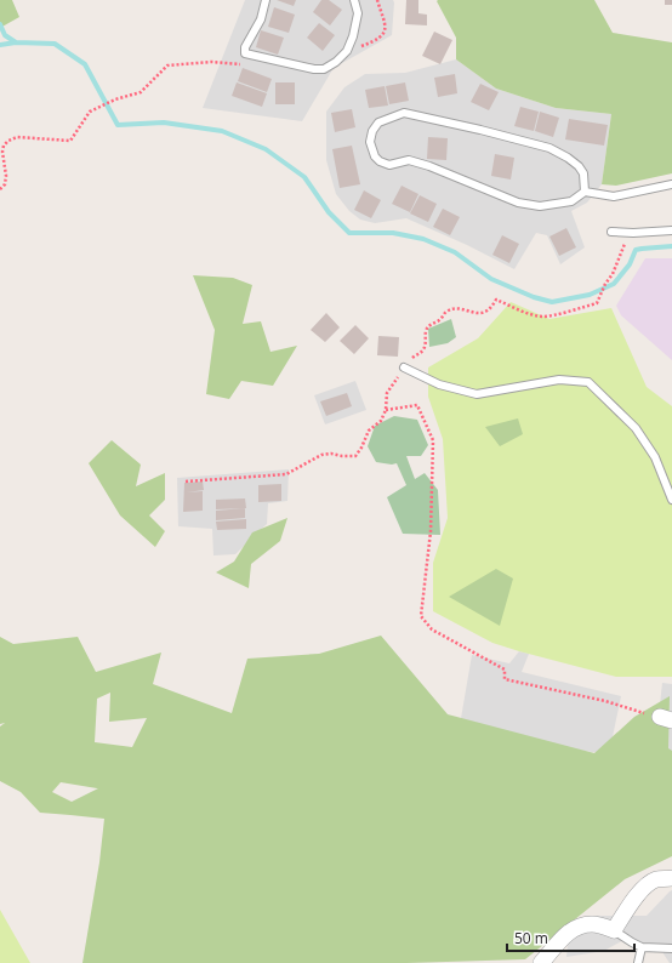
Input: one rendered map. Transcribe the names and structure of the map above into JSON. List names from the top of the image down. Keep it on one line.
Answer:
{"scale_bar":"50 m"}
